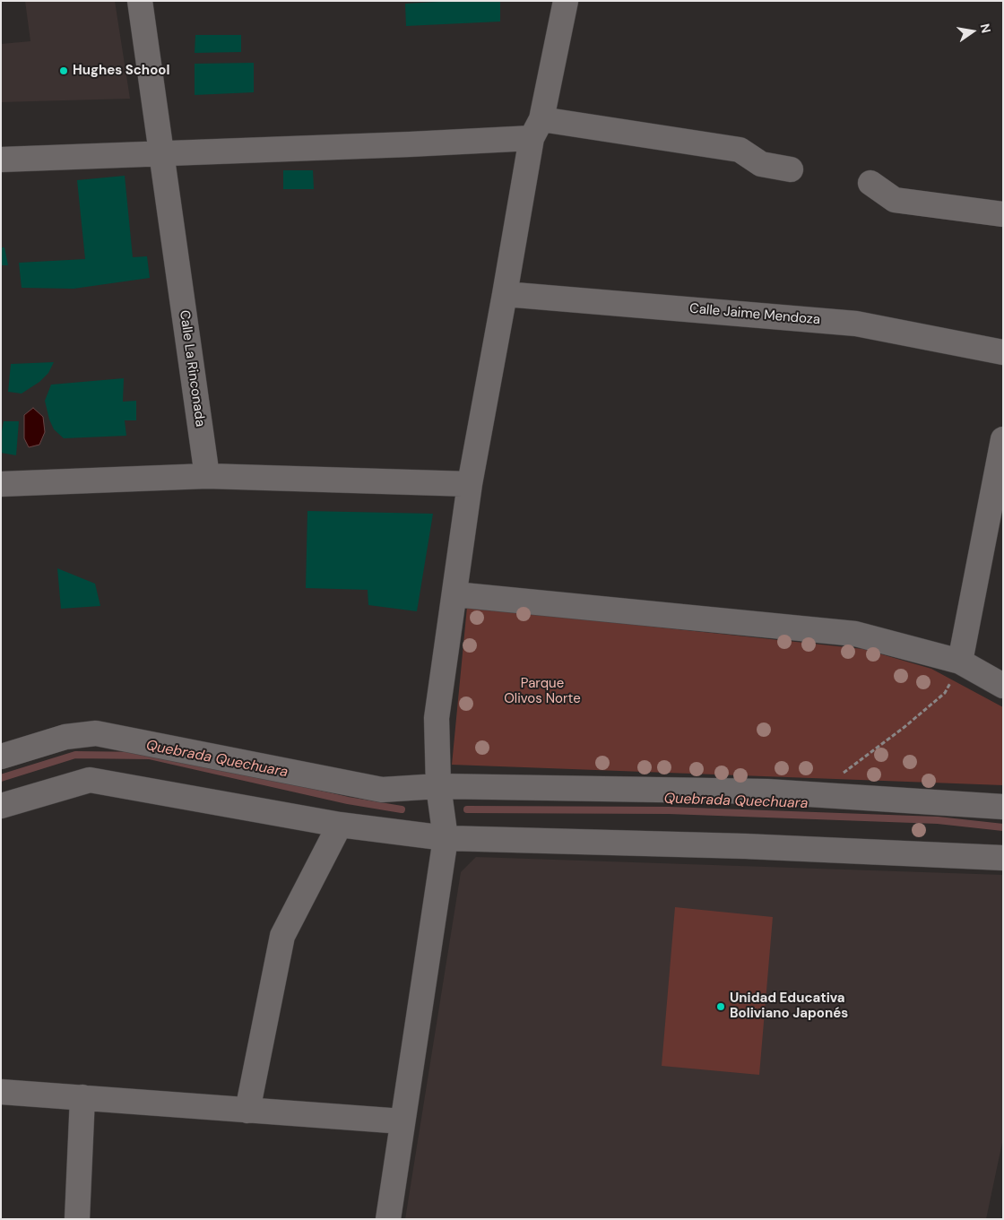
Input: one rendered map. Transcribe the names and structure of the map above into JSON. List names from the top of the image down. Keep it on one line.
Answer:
{"streets":{"street":["Calle Jaime Mendoza","Calle La Rinconada"]},"water":["Quebrada Quechuara"],"parks":["Parque Olivos Norte"],"places":["Hughes School","Unidad Educativa Boliviano Japonés"],"north":"right"}
